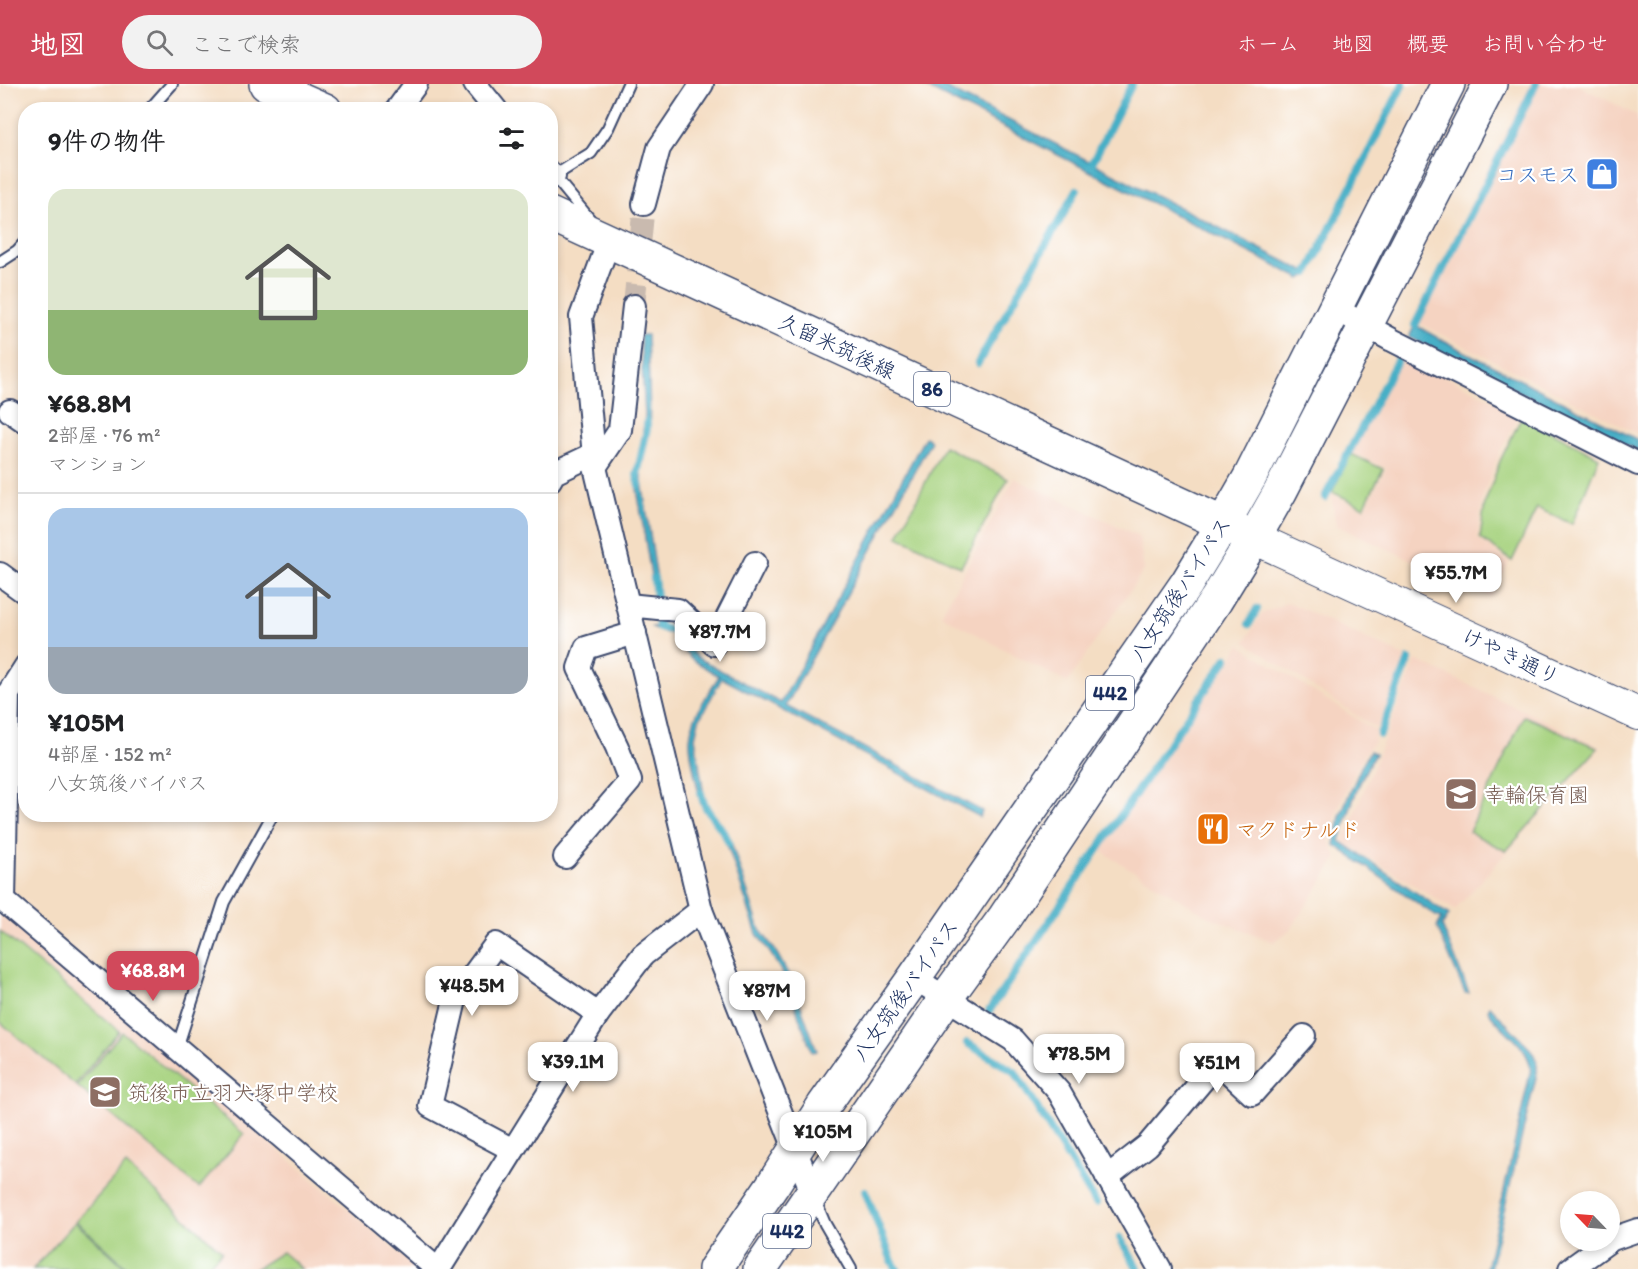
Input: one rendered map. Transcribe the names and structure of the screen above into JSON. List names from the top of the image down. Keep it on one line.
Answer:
{"streets":{"main road":["久留米筑後線","86","八女筑後バイパス","442"],"street":["けやき通り"]},"crossings":[["久留米筑後線","八女筑後バイパス"],["久留米筑後線","けやき通り"],["八女筑後バイパス","けやき通り"]],"places":{"shop":["コスモス"],"school or university":["幸輪保育園","筑後市立羽犬塚中学校"],"restaurant":["マクドナルド"]},"north":"top left","page":{"header":"地図","search":"ここで検索","nav":["ホーム","地図","概要","お問い合わせ"],"heading":"9件の物件","list":[{"name":"¥68.8M","note":"2部屋 · 76 m² · マンション"},{"name":"¥105M","note":"4部屋 · 152 m² · 八女筑後バイパス"}],"price":["¥55.7M","¥87.7M","¥68.8M","¥48.5M","¥87M","¥78.5M","¥39.1M","¥51M","¥105M"]}}
